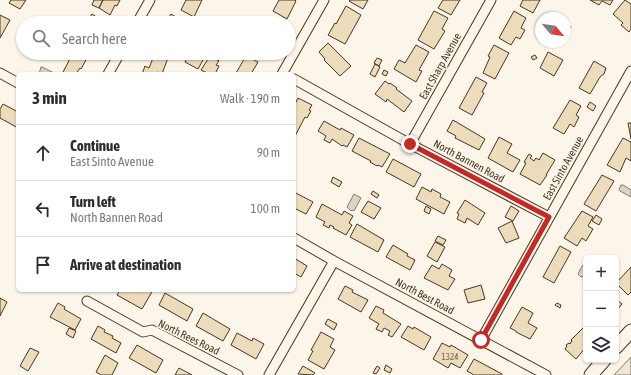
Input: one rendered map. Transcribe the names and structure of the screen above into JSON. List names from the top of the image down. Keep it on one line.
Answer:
{"streets":{"street":["East Sharp Avenue","North Bannen Road","East Sinto Avenue","North Best Road","North Rees Road"]},"crossings":[["East Sharp Avenue","North Bannen Road"],["North Bannen Road","East Sinto Avenue"],["East Sinto Avenue","North Best Road"]],"house_numbers":["1324"],"north":"bottom right","page":{"search":"Search here","heading":["3 min","Walk · 190 m"],"list":[["Continue","East Sinto Avenue","90 m"],["Turn left","North Bannen Road","100 m"],"Arrive at destination"],"map_buttons":["+","−"]}}
